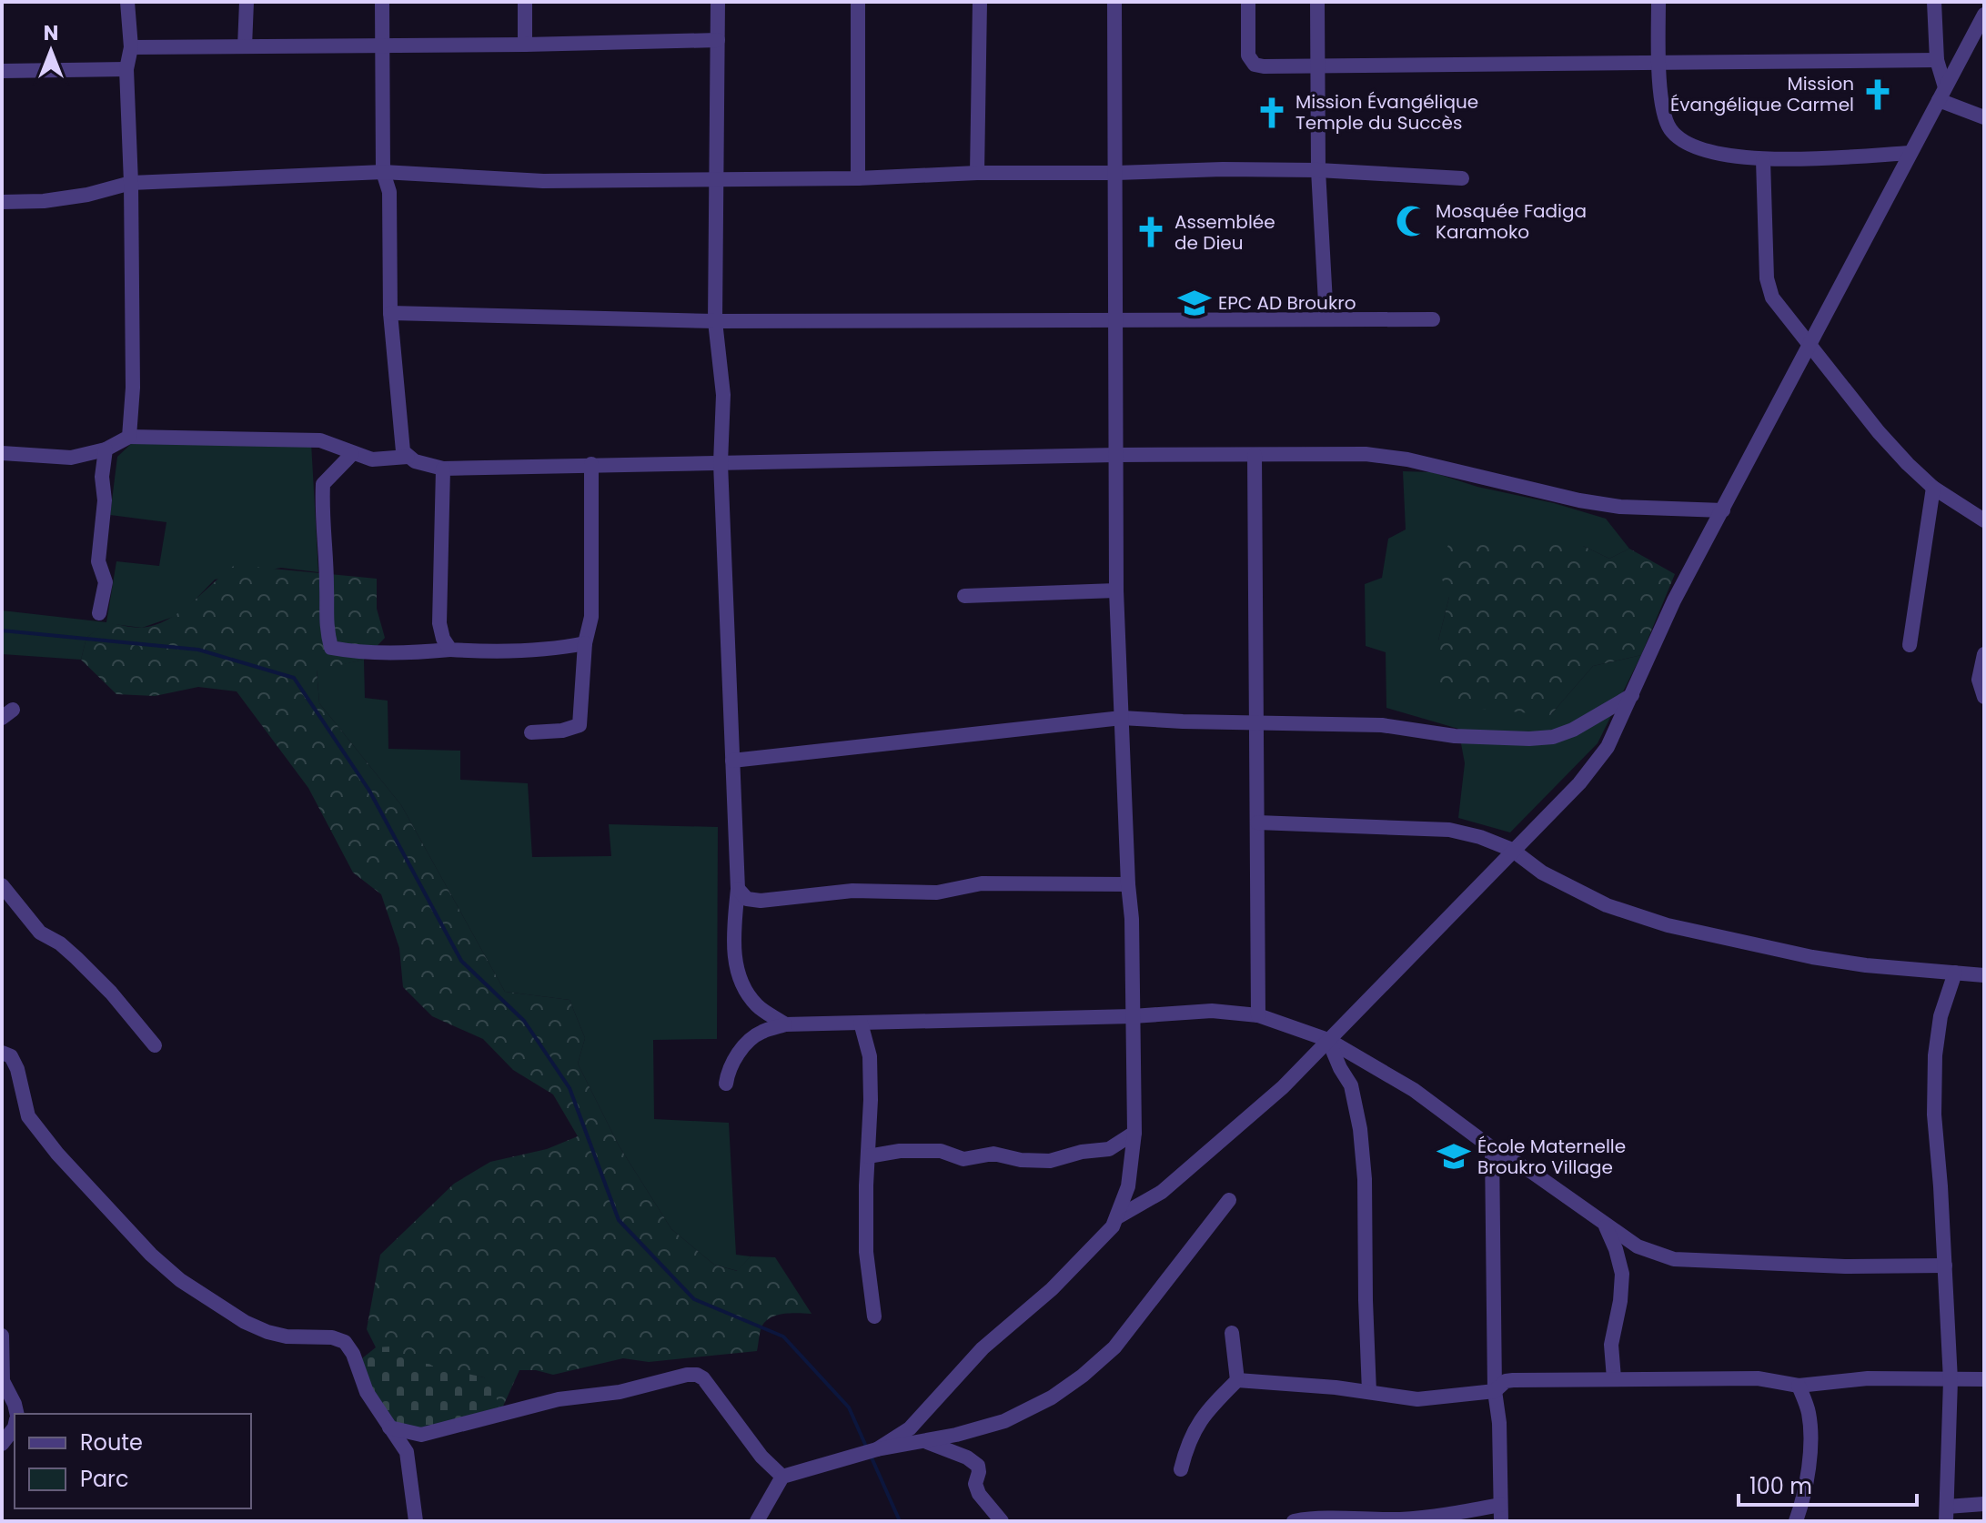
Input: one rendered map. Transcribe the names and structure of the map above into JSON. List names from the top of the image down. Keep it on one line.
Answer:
{"places":{"church":["Mission Évangélique Carmel","Mission Évangélique Temple du Succès","Assemblée de Dieu"],"mosque":["Mosquée Fadiga Karamoko"],"school or university":["EPC AD Broukro","École Maternelle Broukro Village"]},"legend":["Route","Parc"],"scale_bar":"100 m","north":"top"}
